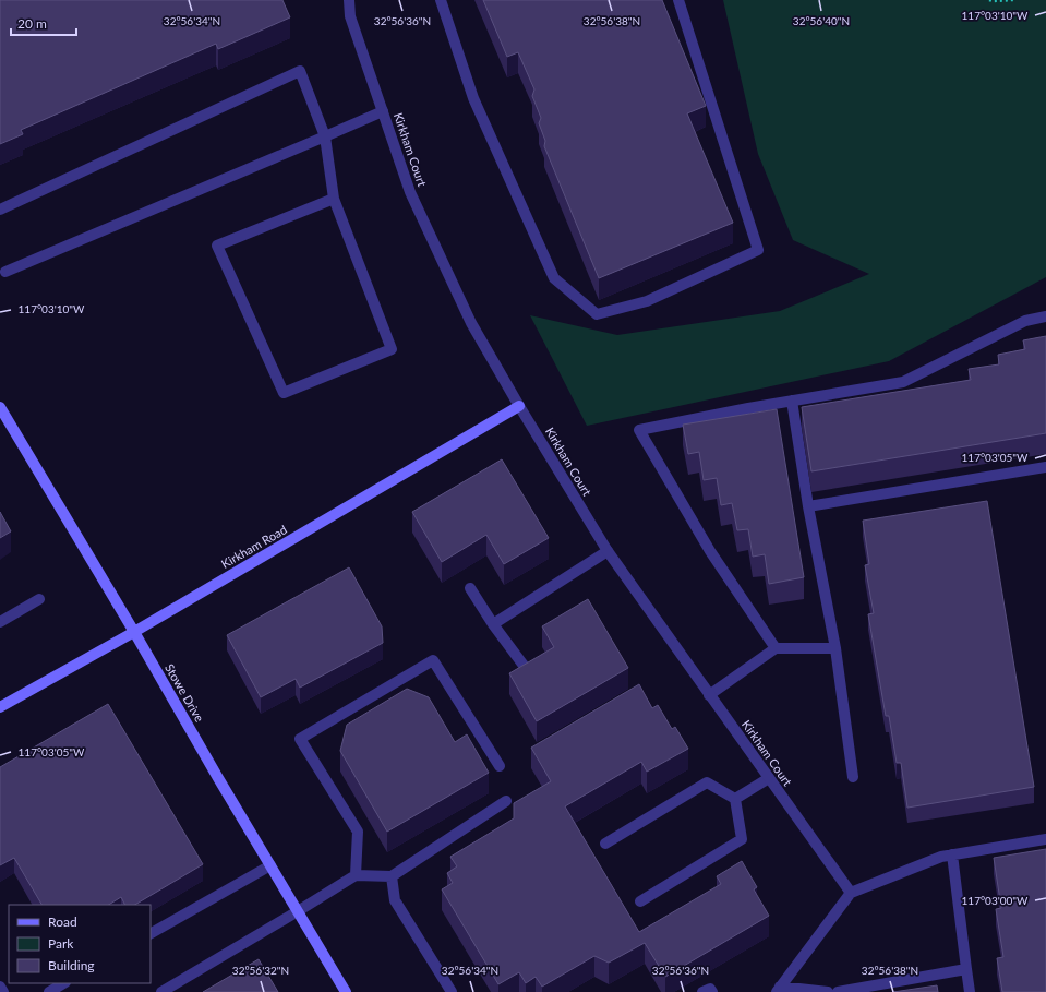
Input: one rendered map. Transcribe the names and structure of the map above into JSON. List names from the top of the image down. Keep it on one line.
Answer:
{"streets":{"main road":["Kirkham Road","Stowe Drive"],"street":["Kirkham Court"]},"crossings":[["Kirkham Court","Kirkham Road"],["Kirkham Road","Stowe Drive"]],"legend":["Road","Park","Building"],"scale_bar":"20 m","coordinates":["117°03'10\"W","32°56'34\"N","32°56'36\"N","32°56'38\"N","32°56'40\"N","117°03'05\"W","117°03'00\"W","32°56'32\"N"]}
